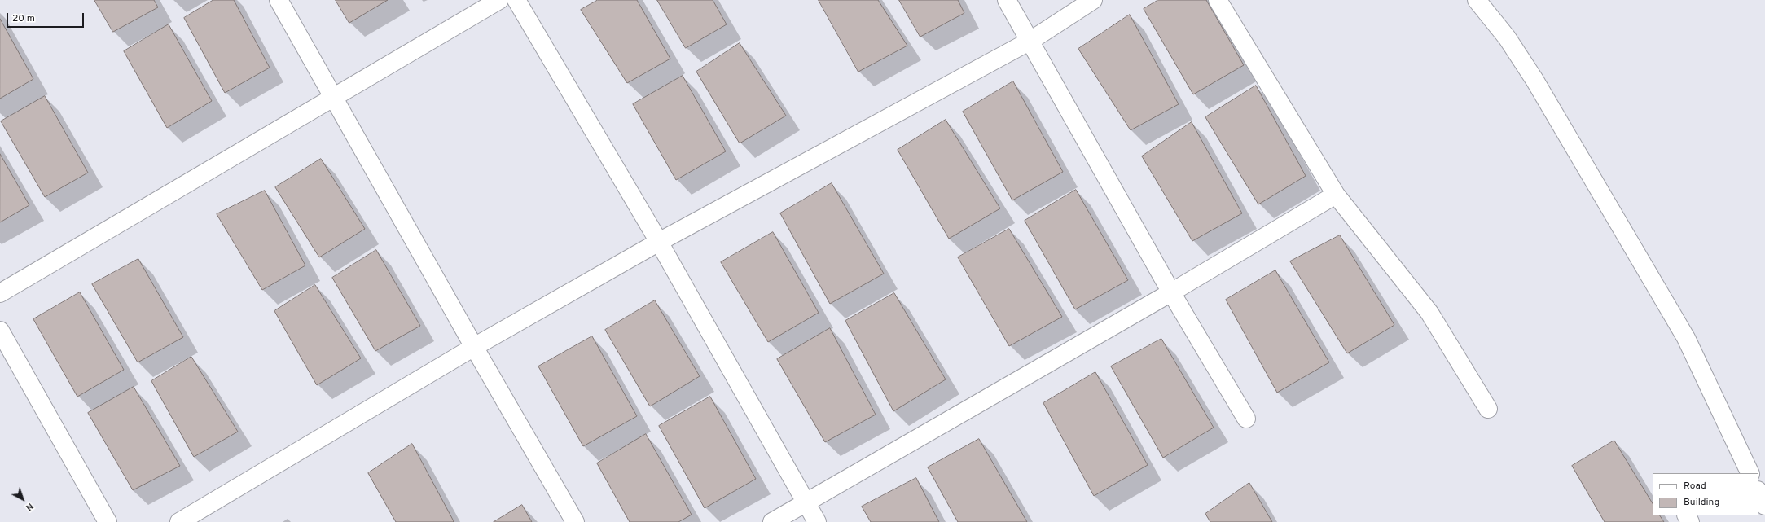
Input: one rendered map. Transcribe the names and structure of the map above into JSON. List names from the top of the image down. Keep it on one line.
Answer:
{"legend":["Road","Building"],"scale_bar":"20 m","north":"bottom right"}
